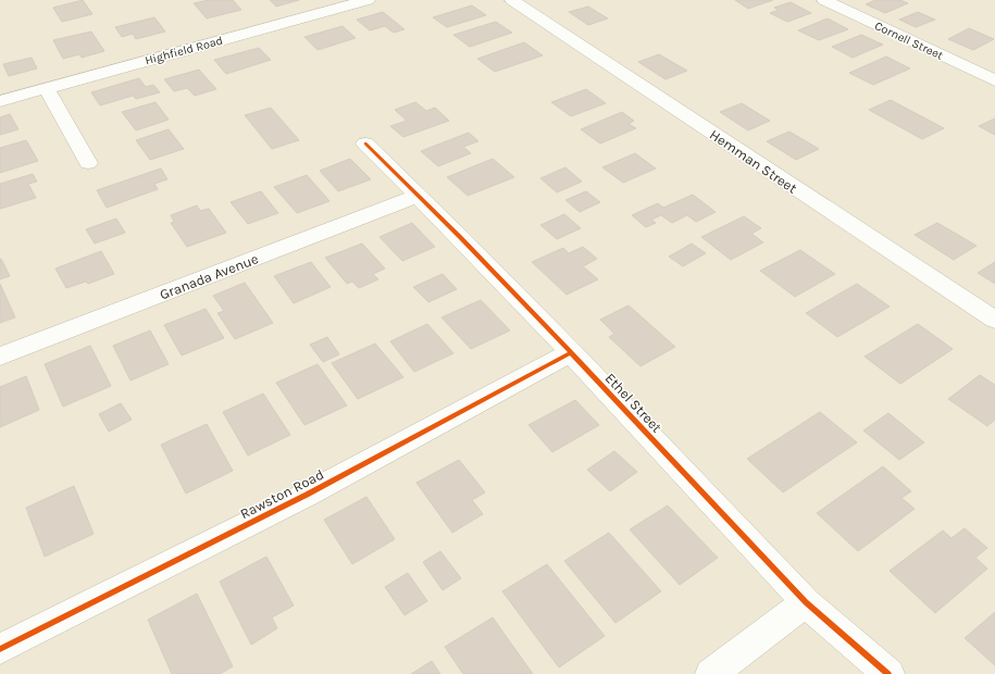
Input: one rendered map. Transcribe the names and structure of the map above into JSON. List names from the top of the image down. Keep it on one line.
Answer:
{"streets":{"street":["Cornell Street","Highfield Road","Hemman Street","Granada Avenue","Ethel Street","Rawston Road"]},"crossings":[["Granada Avenue","Ethel Street"],["Ethel Street","Rawston Road"]]}
